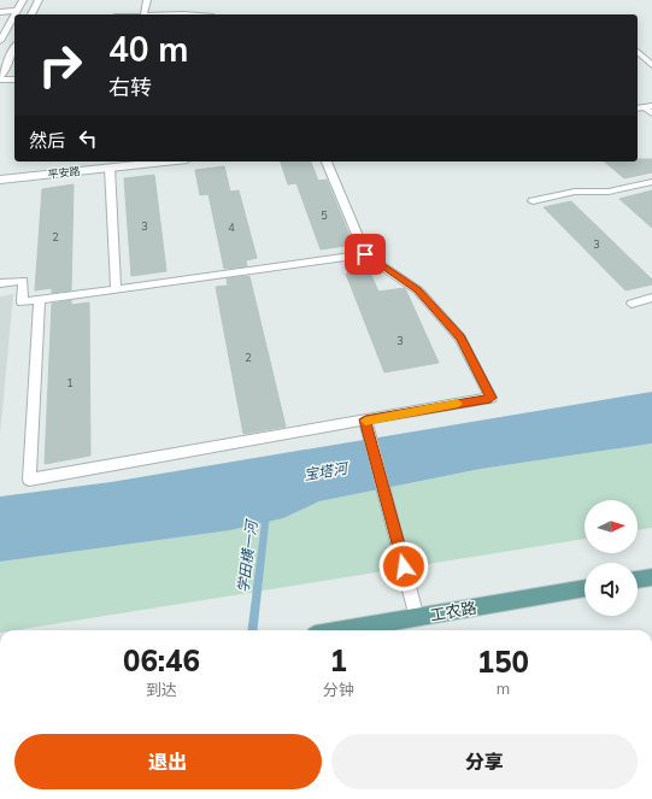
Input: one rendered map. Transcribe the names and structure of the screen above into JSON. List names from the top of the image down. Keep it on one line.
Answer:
{"streets":{"main road":["工农路"],"street":["平安路"]},"water":["宝塔河","学田横一河"],"house_numbers":["5","3","4","2","3","3","2","1"],"north":"right","page":{"turn":["40 m","右转"],"then":"然后","eta":["06:46","到达","1","分钟","150","m"],"buttons":["退出","分享"]}}
